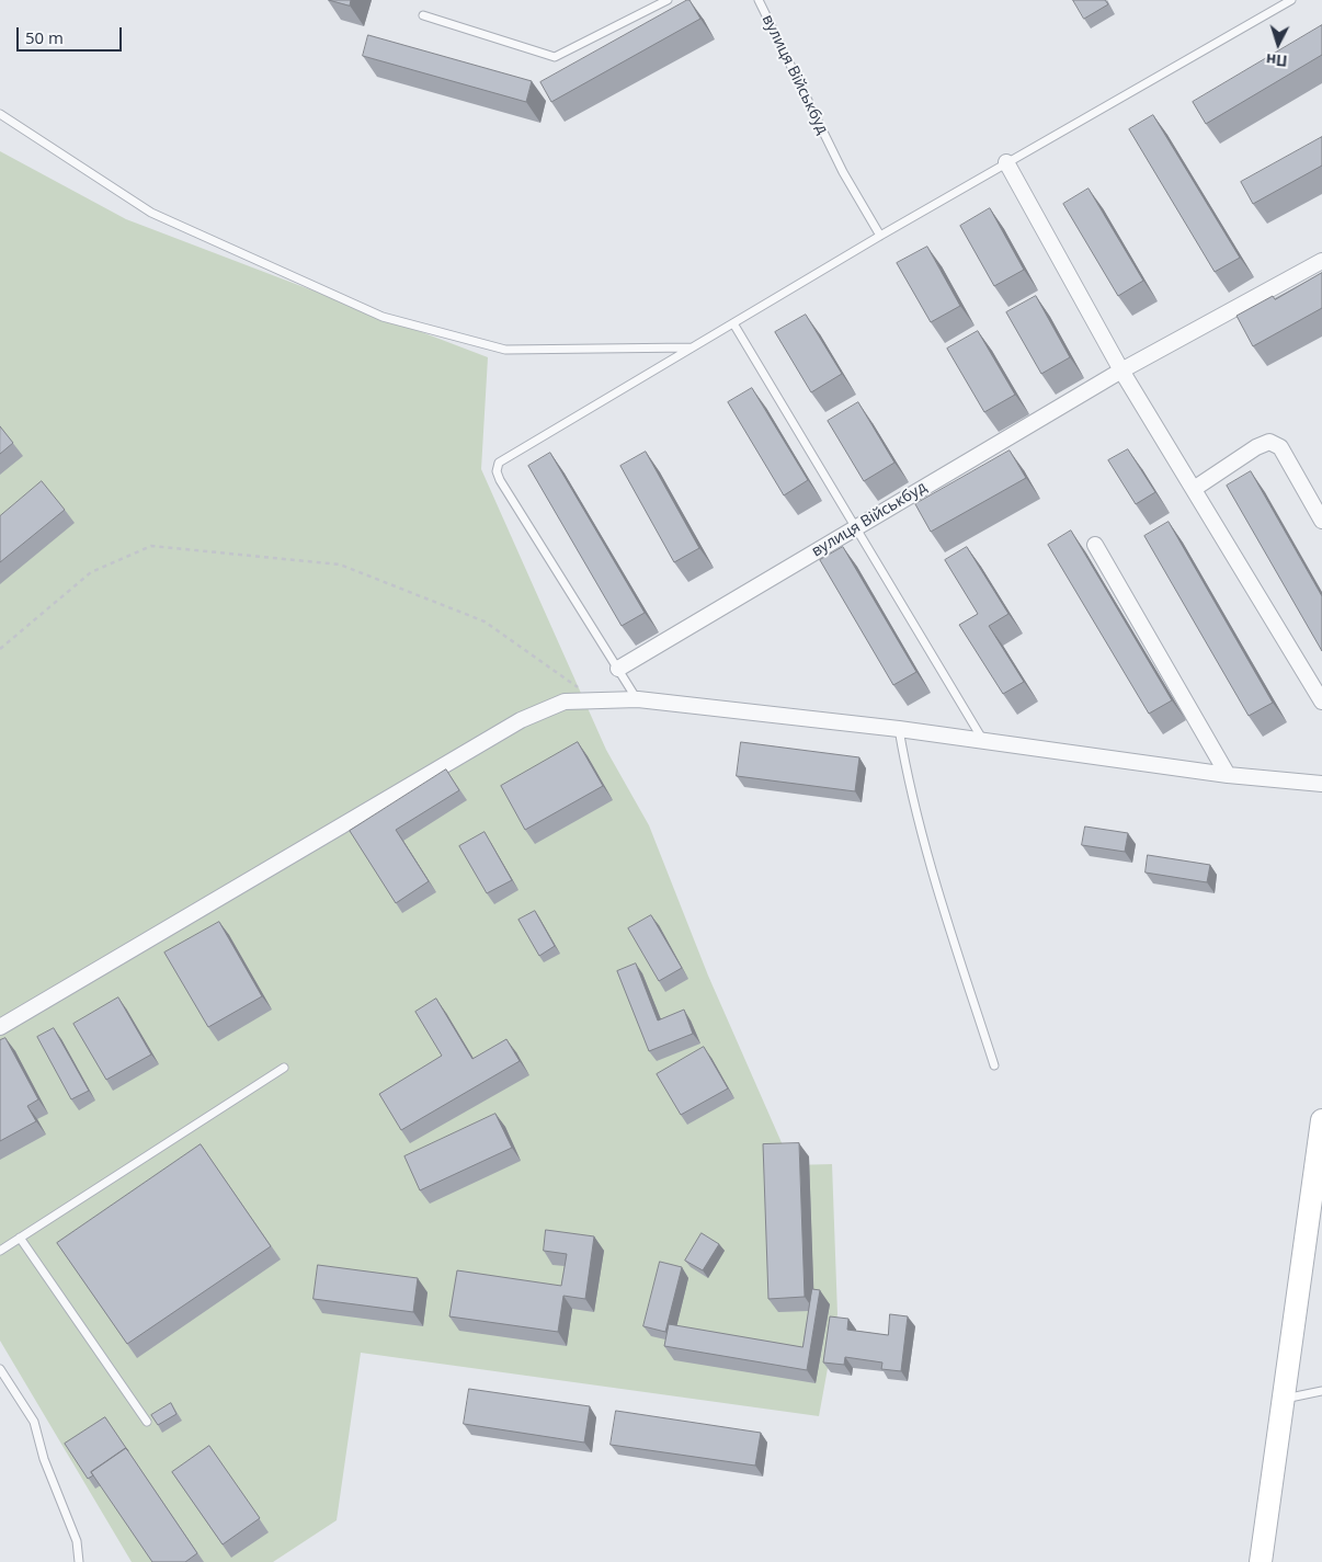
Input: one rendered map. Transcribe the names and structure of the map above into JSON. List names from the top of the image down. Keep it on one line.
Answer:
{"streets":{"street":["вулиця Військбуд"]},"scale_bar":"50 m","north":"bottom"}
